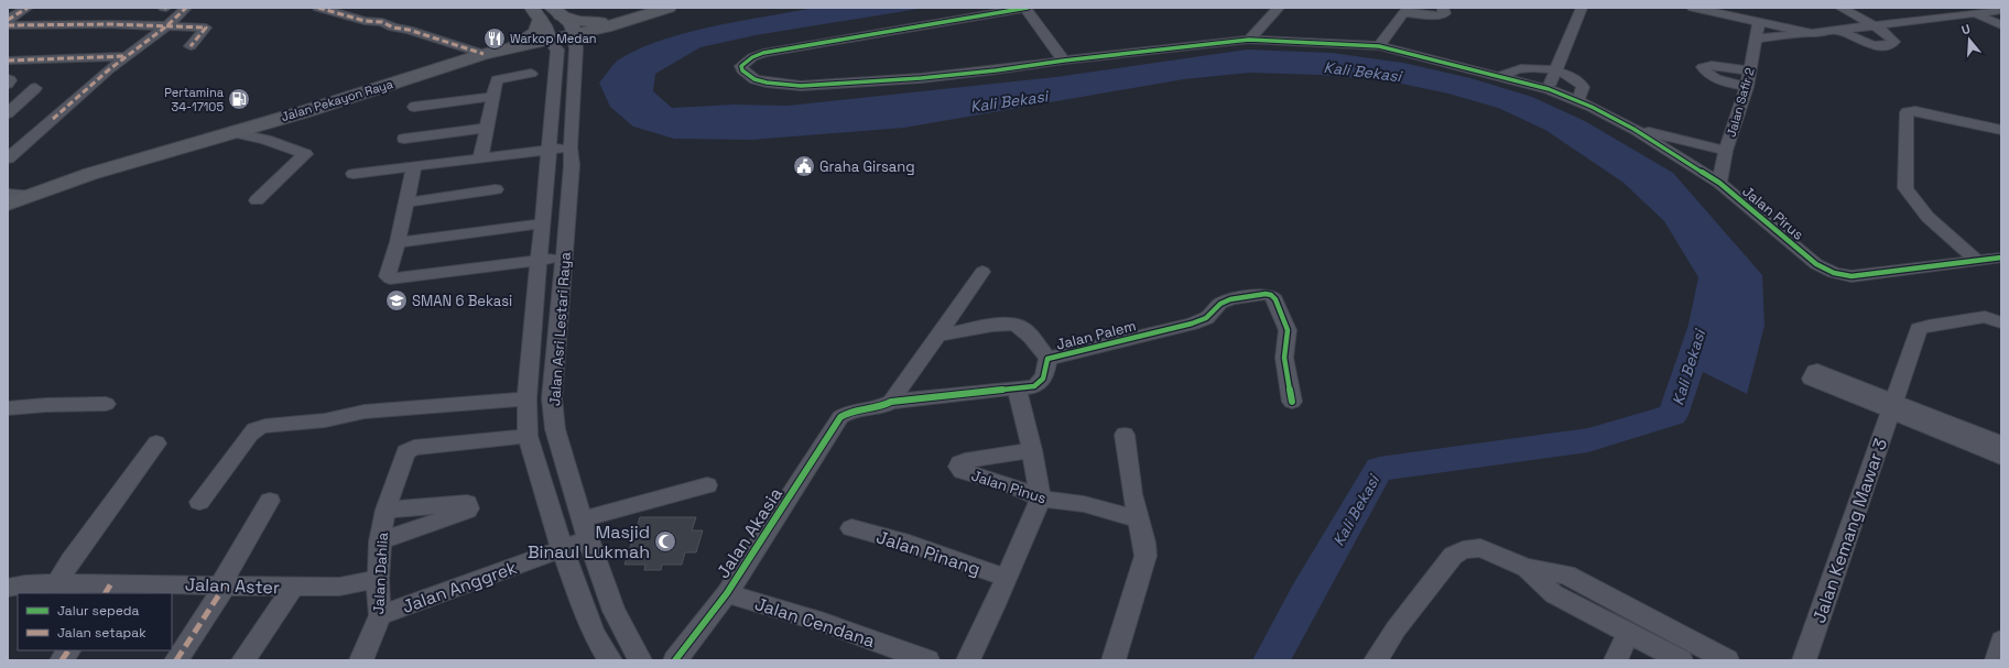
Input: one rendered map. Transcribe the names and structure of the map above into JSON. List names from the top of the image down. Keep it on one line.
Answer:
{"streets":{"main road":["Jalan Pekayon Raya"],"street":["Jalan Safir 2","Jalan Pirus","Jalan Asri Lestari Raya","Jalan Palem","Jalan Pinus","Jalan Kemang Mawar 3","Jalan Akasia","Jalan Pinang","Jalan Dahlia","Jalan Aster","Jalan Anggrek","Jalan Cendana"]},"crossings":[["Jalan Pekayon Raya","Jalan Asri Lestari Raya"],["Jalan Safir 2","Jalan Pirus"],["Jalan Asri Lestari Raya","Jalan Dahlia"],["Jalan Asri Lestari Raya","Jalan Anggrek"],["Jalan Palem","Jalan Akasia"],["Jalan Akasia","Jalan Cendana"],["Jalan Dahlia","Jalan Aster"],["Jalan Dahlia","Jalan Anggrek"]],"water":["Kali Bekasi"],"places":{"restaurant":["Warkop Medan"],"fuel station":["Pertamina 34-17105"],"public building":["Graha Girsang"],"school or university":["SMAN 6 Bekasi"],"mosque":["Masjid Binaul Lukmah"]},"legend":["Jalur sepeda","Jalan setapak"],"north":"top"}
